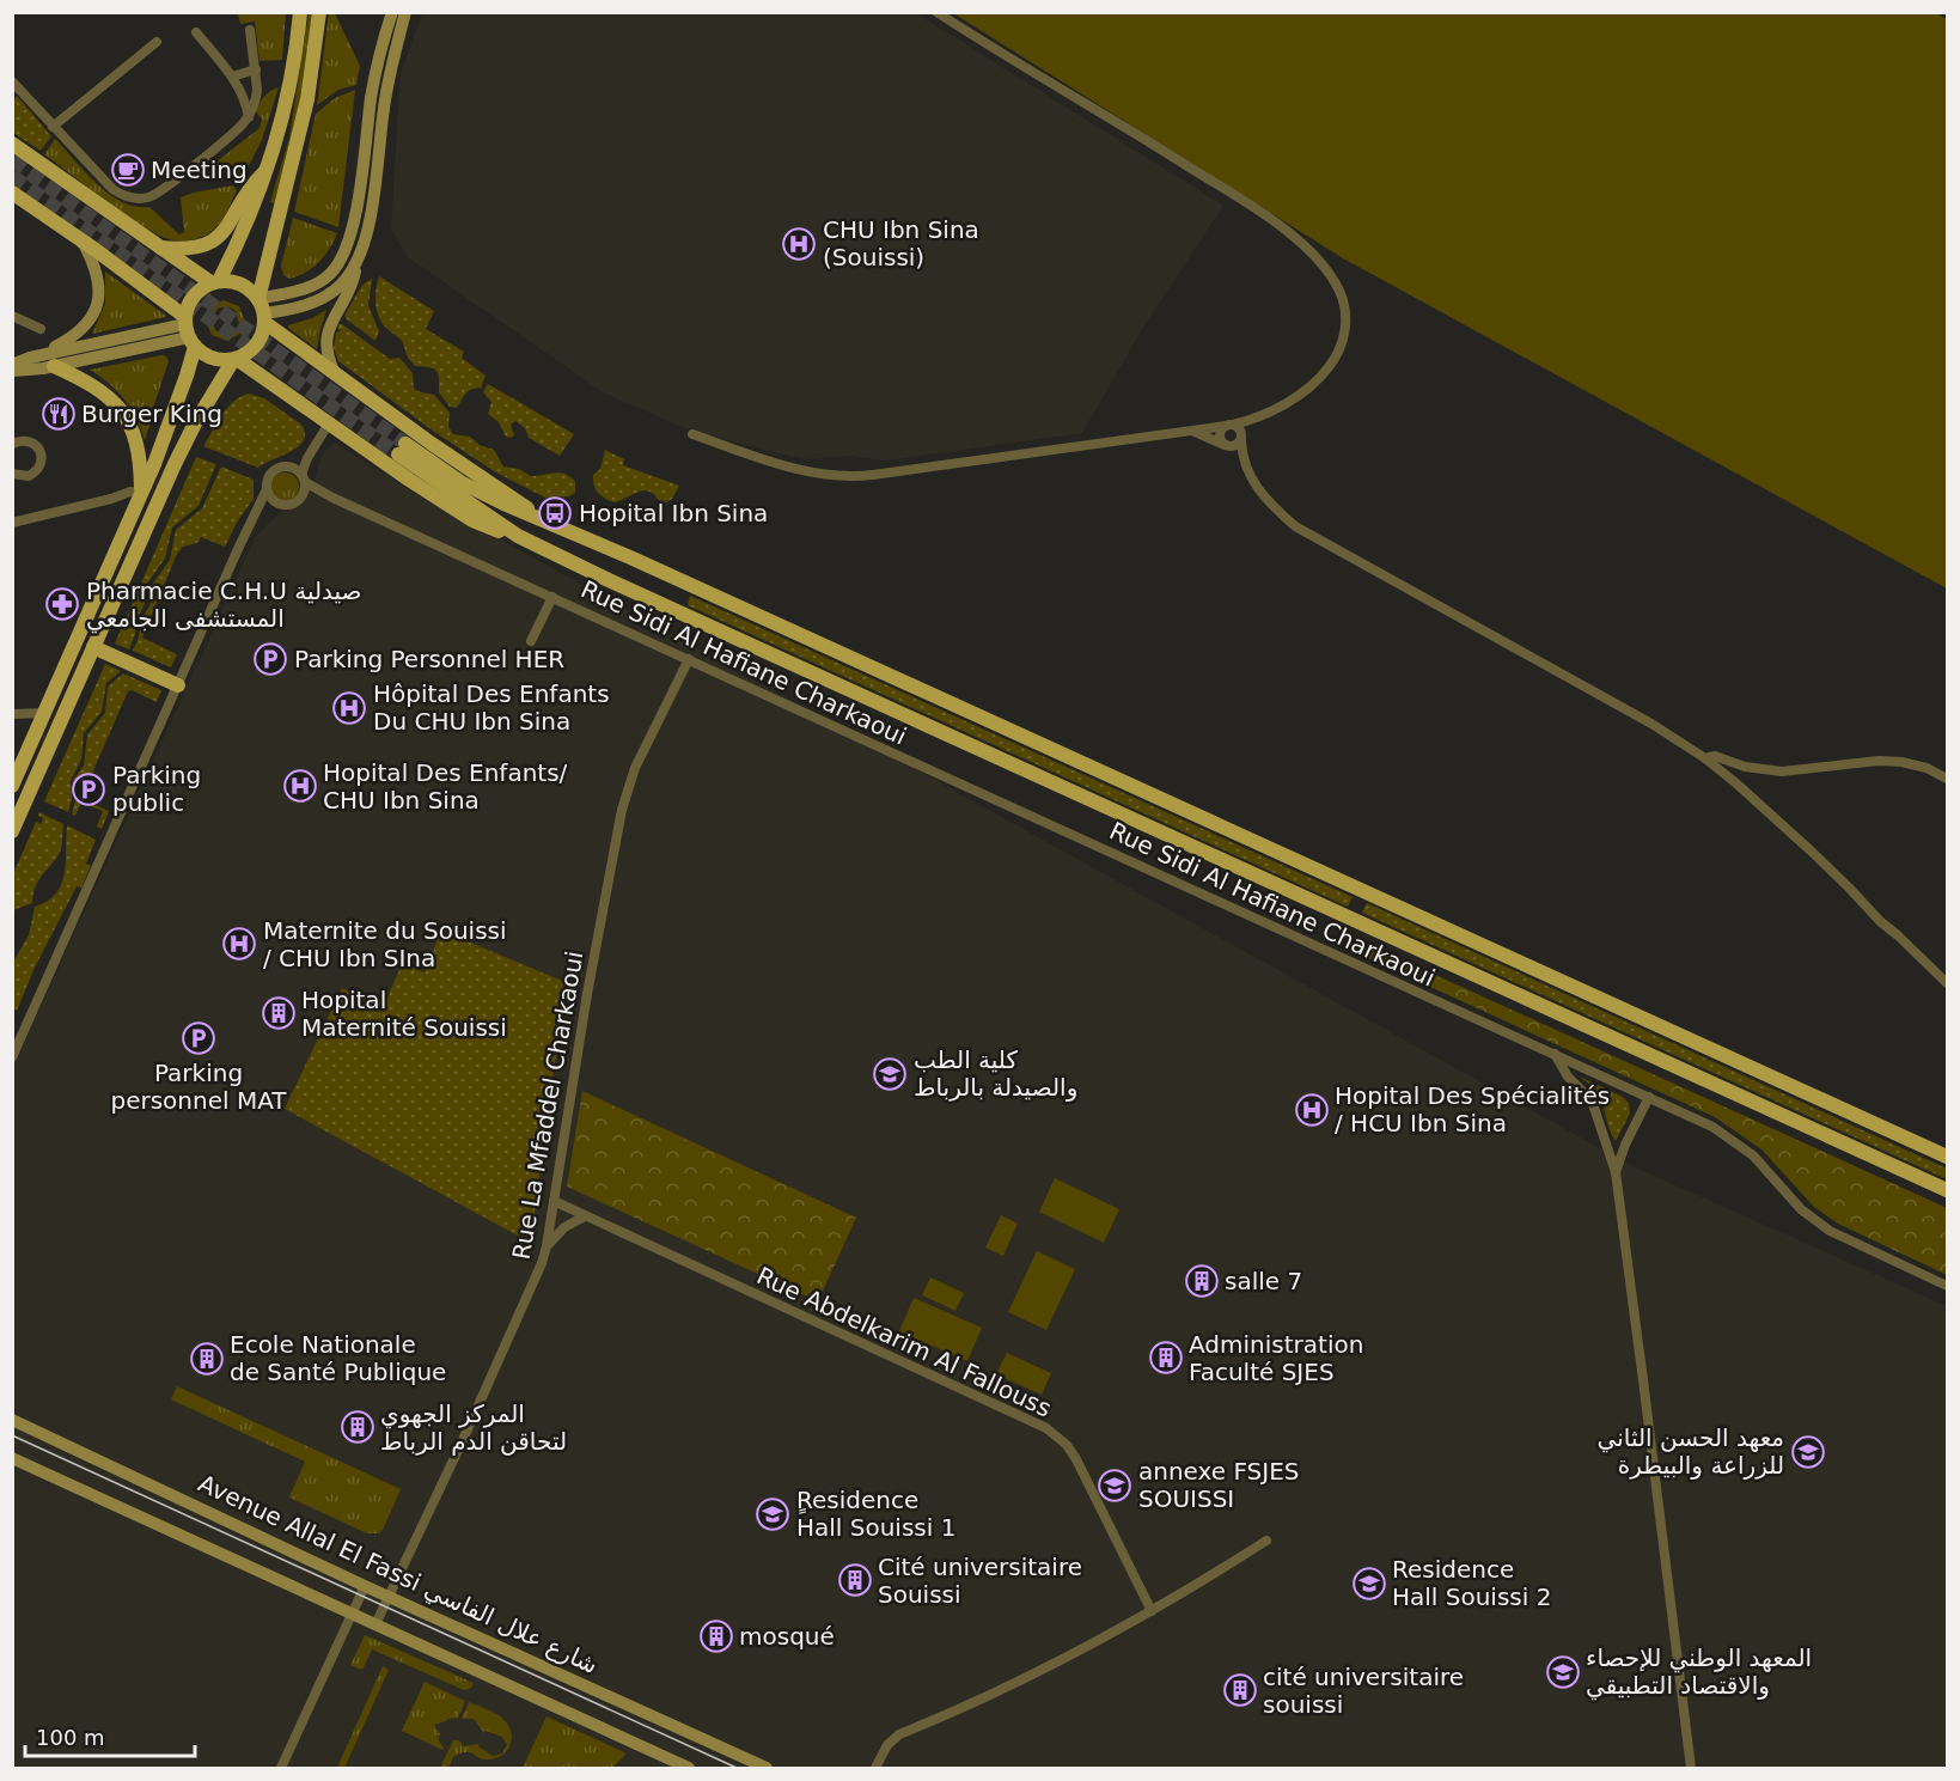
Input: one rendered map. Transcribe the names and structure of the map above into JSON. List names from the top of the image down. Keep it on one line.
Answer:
{"streets":{"street":["Rue Sidi Al Hafiane Charkaoui","Rue La Mfaddel Charkaoui","Rue Abdelkarim Al Fallouss","Avenue Allal El Fassi شارع علال الفاسي"]},"crossings":[["Rue Sidi Al Hafiane Charkaoui","Rue La Mfaddel Charkaoui"],["Rue La Mfaddel Charkaoui","Rue Abdelkarim Al Fallouss"],["Rue La Mfaddel Charkaoui","Avenue Allal El Fassi شارع علال الفاسي"]],"places":{"cafe":["Meeting"],"hospital":["CHU Ibn Sina (Souissi)","Hôpital Des Enfants Du CHU Ibn Sina","Hopital Des Enfants/ CHU Ibn Sina","Maternite du Souissi / CHU Ibn SIna","Hopital Des Spécialités / HCU Ibn Sina"],"restaurant":["Burger King"],"bus stop":["Hopital Ibn Sina"],"pharmacy":["Pharmacie C.H.U صيدلية المستشفى الجامعي"],"parking":["Parking Personnel HER","Parking public","Parking personnel MAT"],"building":["Hopital Maternité Souissi","salle 7","Administration Faculté SJES","Ecole Nationale de Santé Publique","المركز الجهوي لتحاقن الدم الرباط","Cité universitaire Souissi","mosqué","cité universitaire souissi"],"school or university":["كلية الطب والصيدلة بالرباط","معهد الحسن الثاني للزراعة والبيطرة","annexe FSJES SOUISSI","ٍResidence Hall Souissi 1","Residence Hall Souissi 2","المعهد الوطني للإحصاء والاقتصاد التطبيقي"]},"scale_bar":"100 m"}
